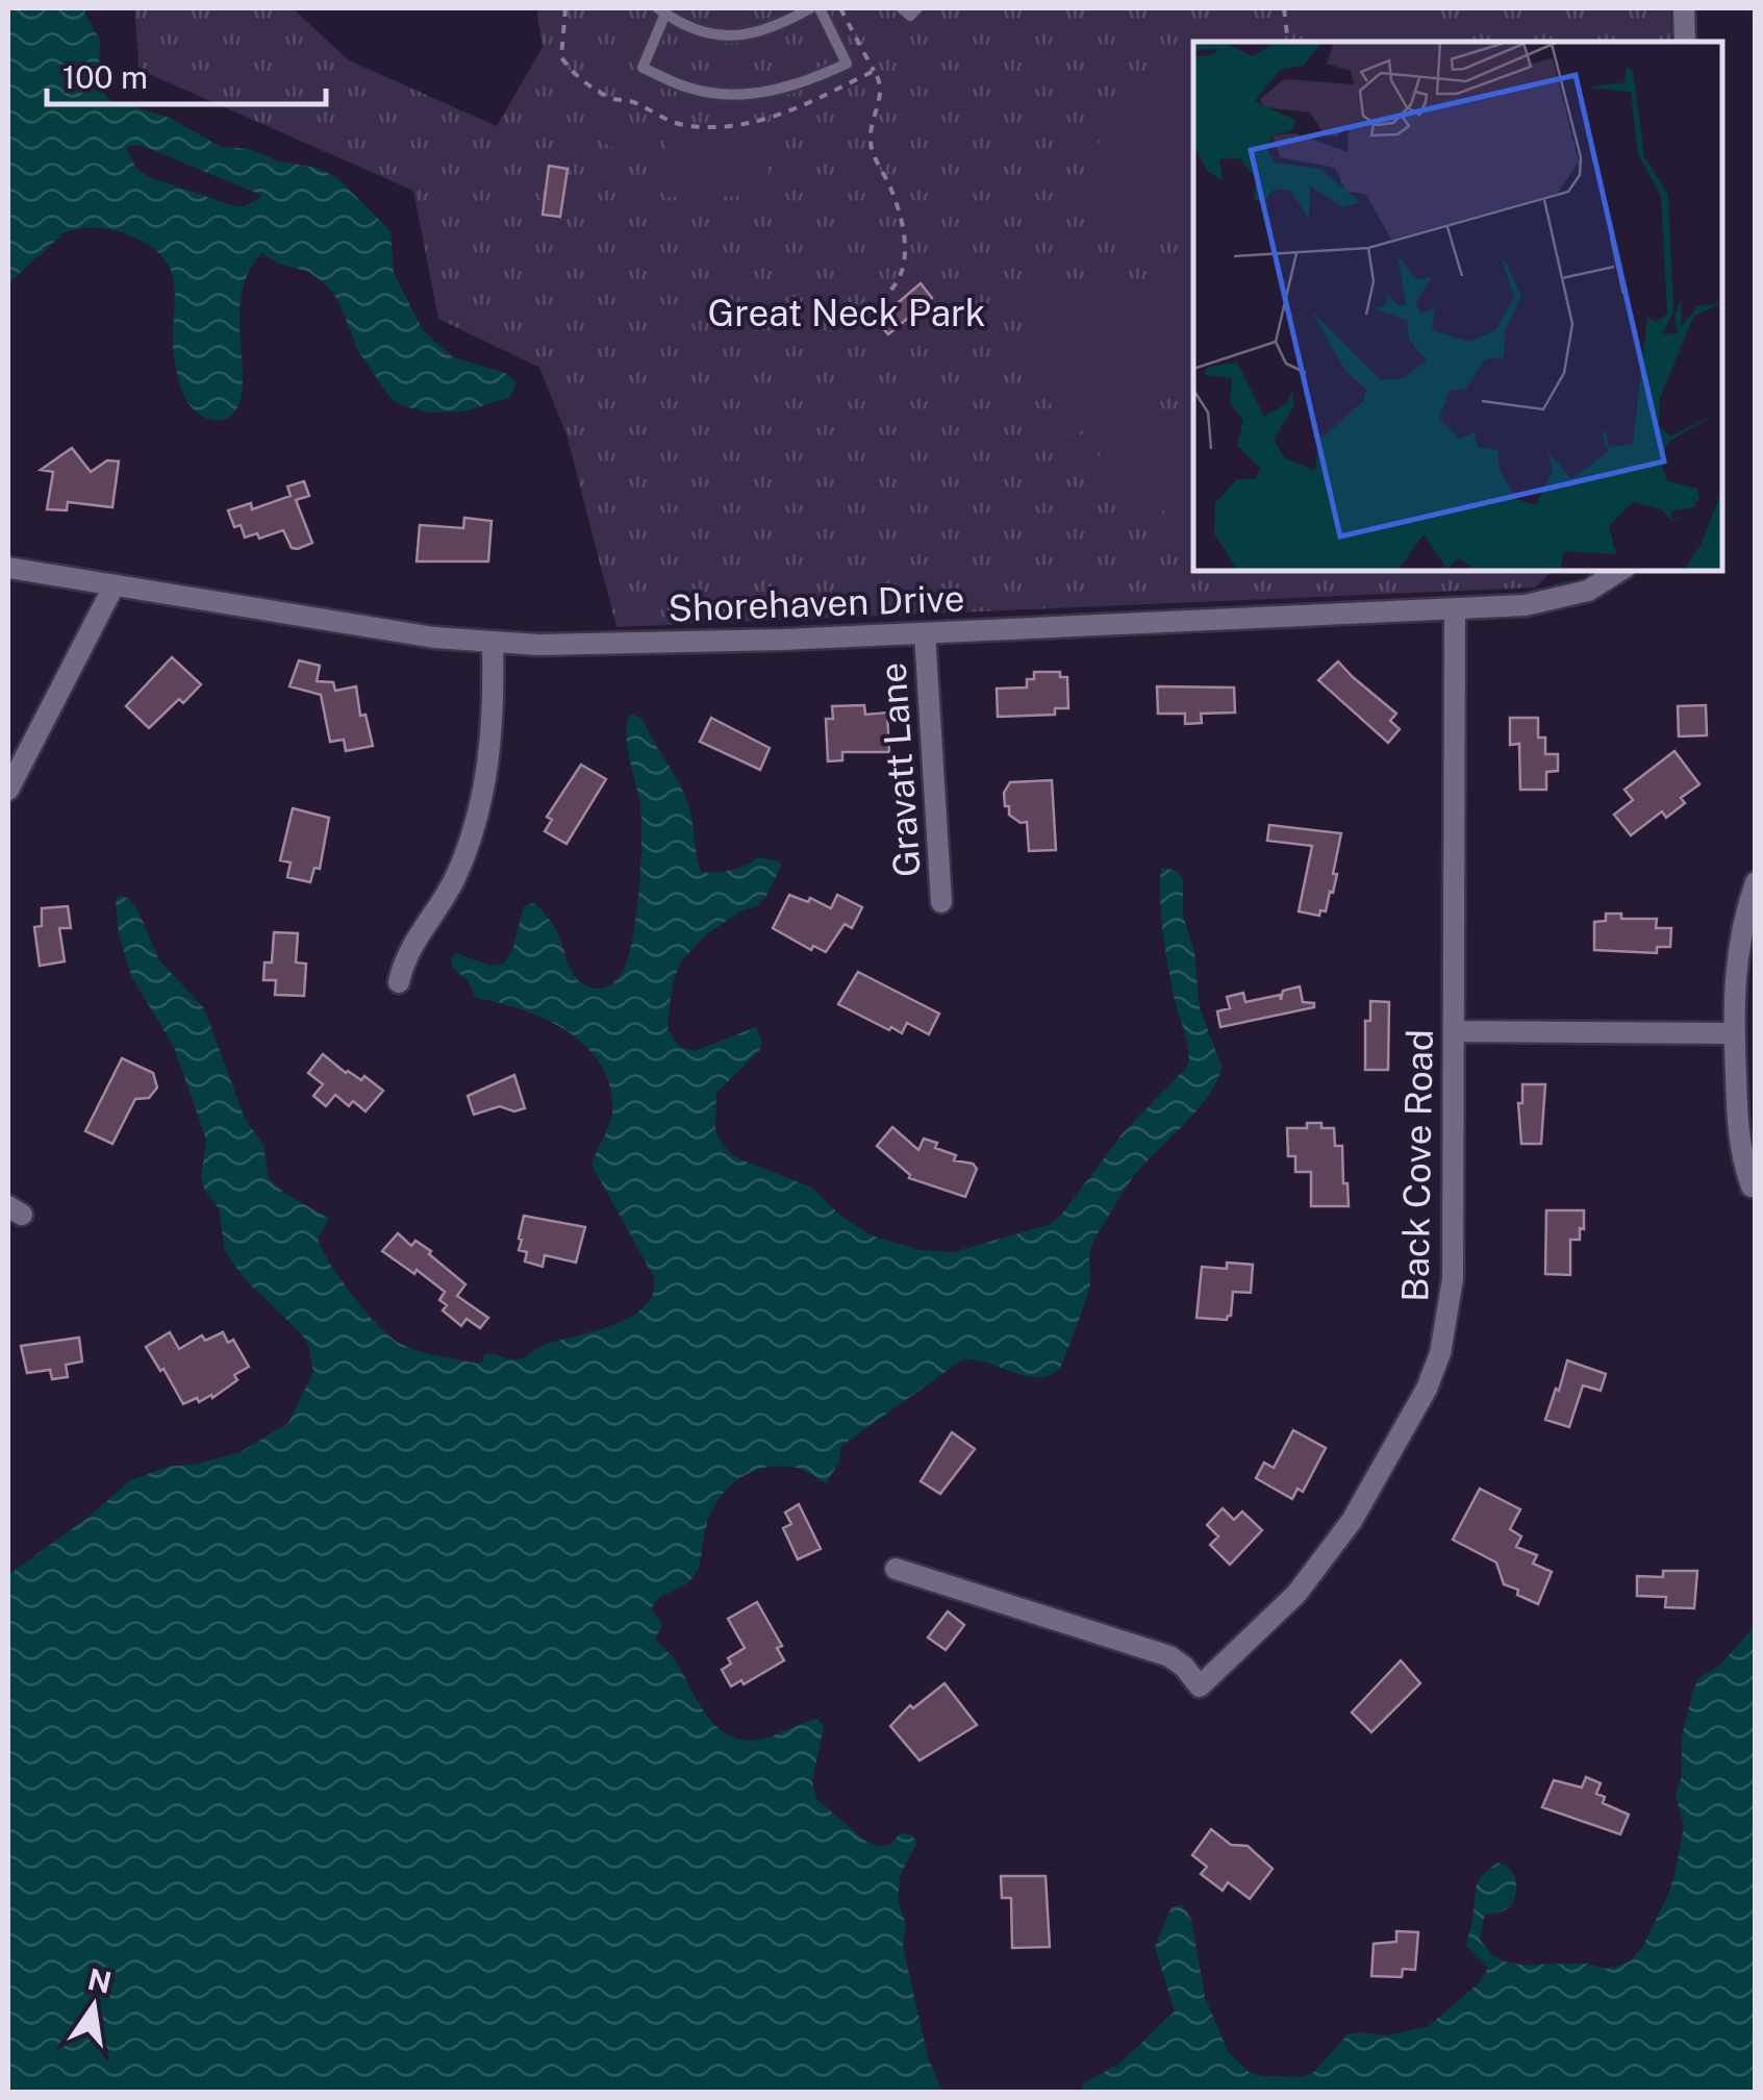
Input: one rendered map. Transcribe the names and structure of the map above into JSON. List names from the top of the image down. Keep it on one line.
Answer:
{"streets":{"street":["Shorehaven Drive","Gravatt Lane","Back Cove Road"]},"crossings":[["Shorehaven Drive","Gravatt Lane"],["Shorehaven Drive","Back Cove Road"]],"parks":["Great Neck Park"],"scale_bar":"100 m","north":"top"}
